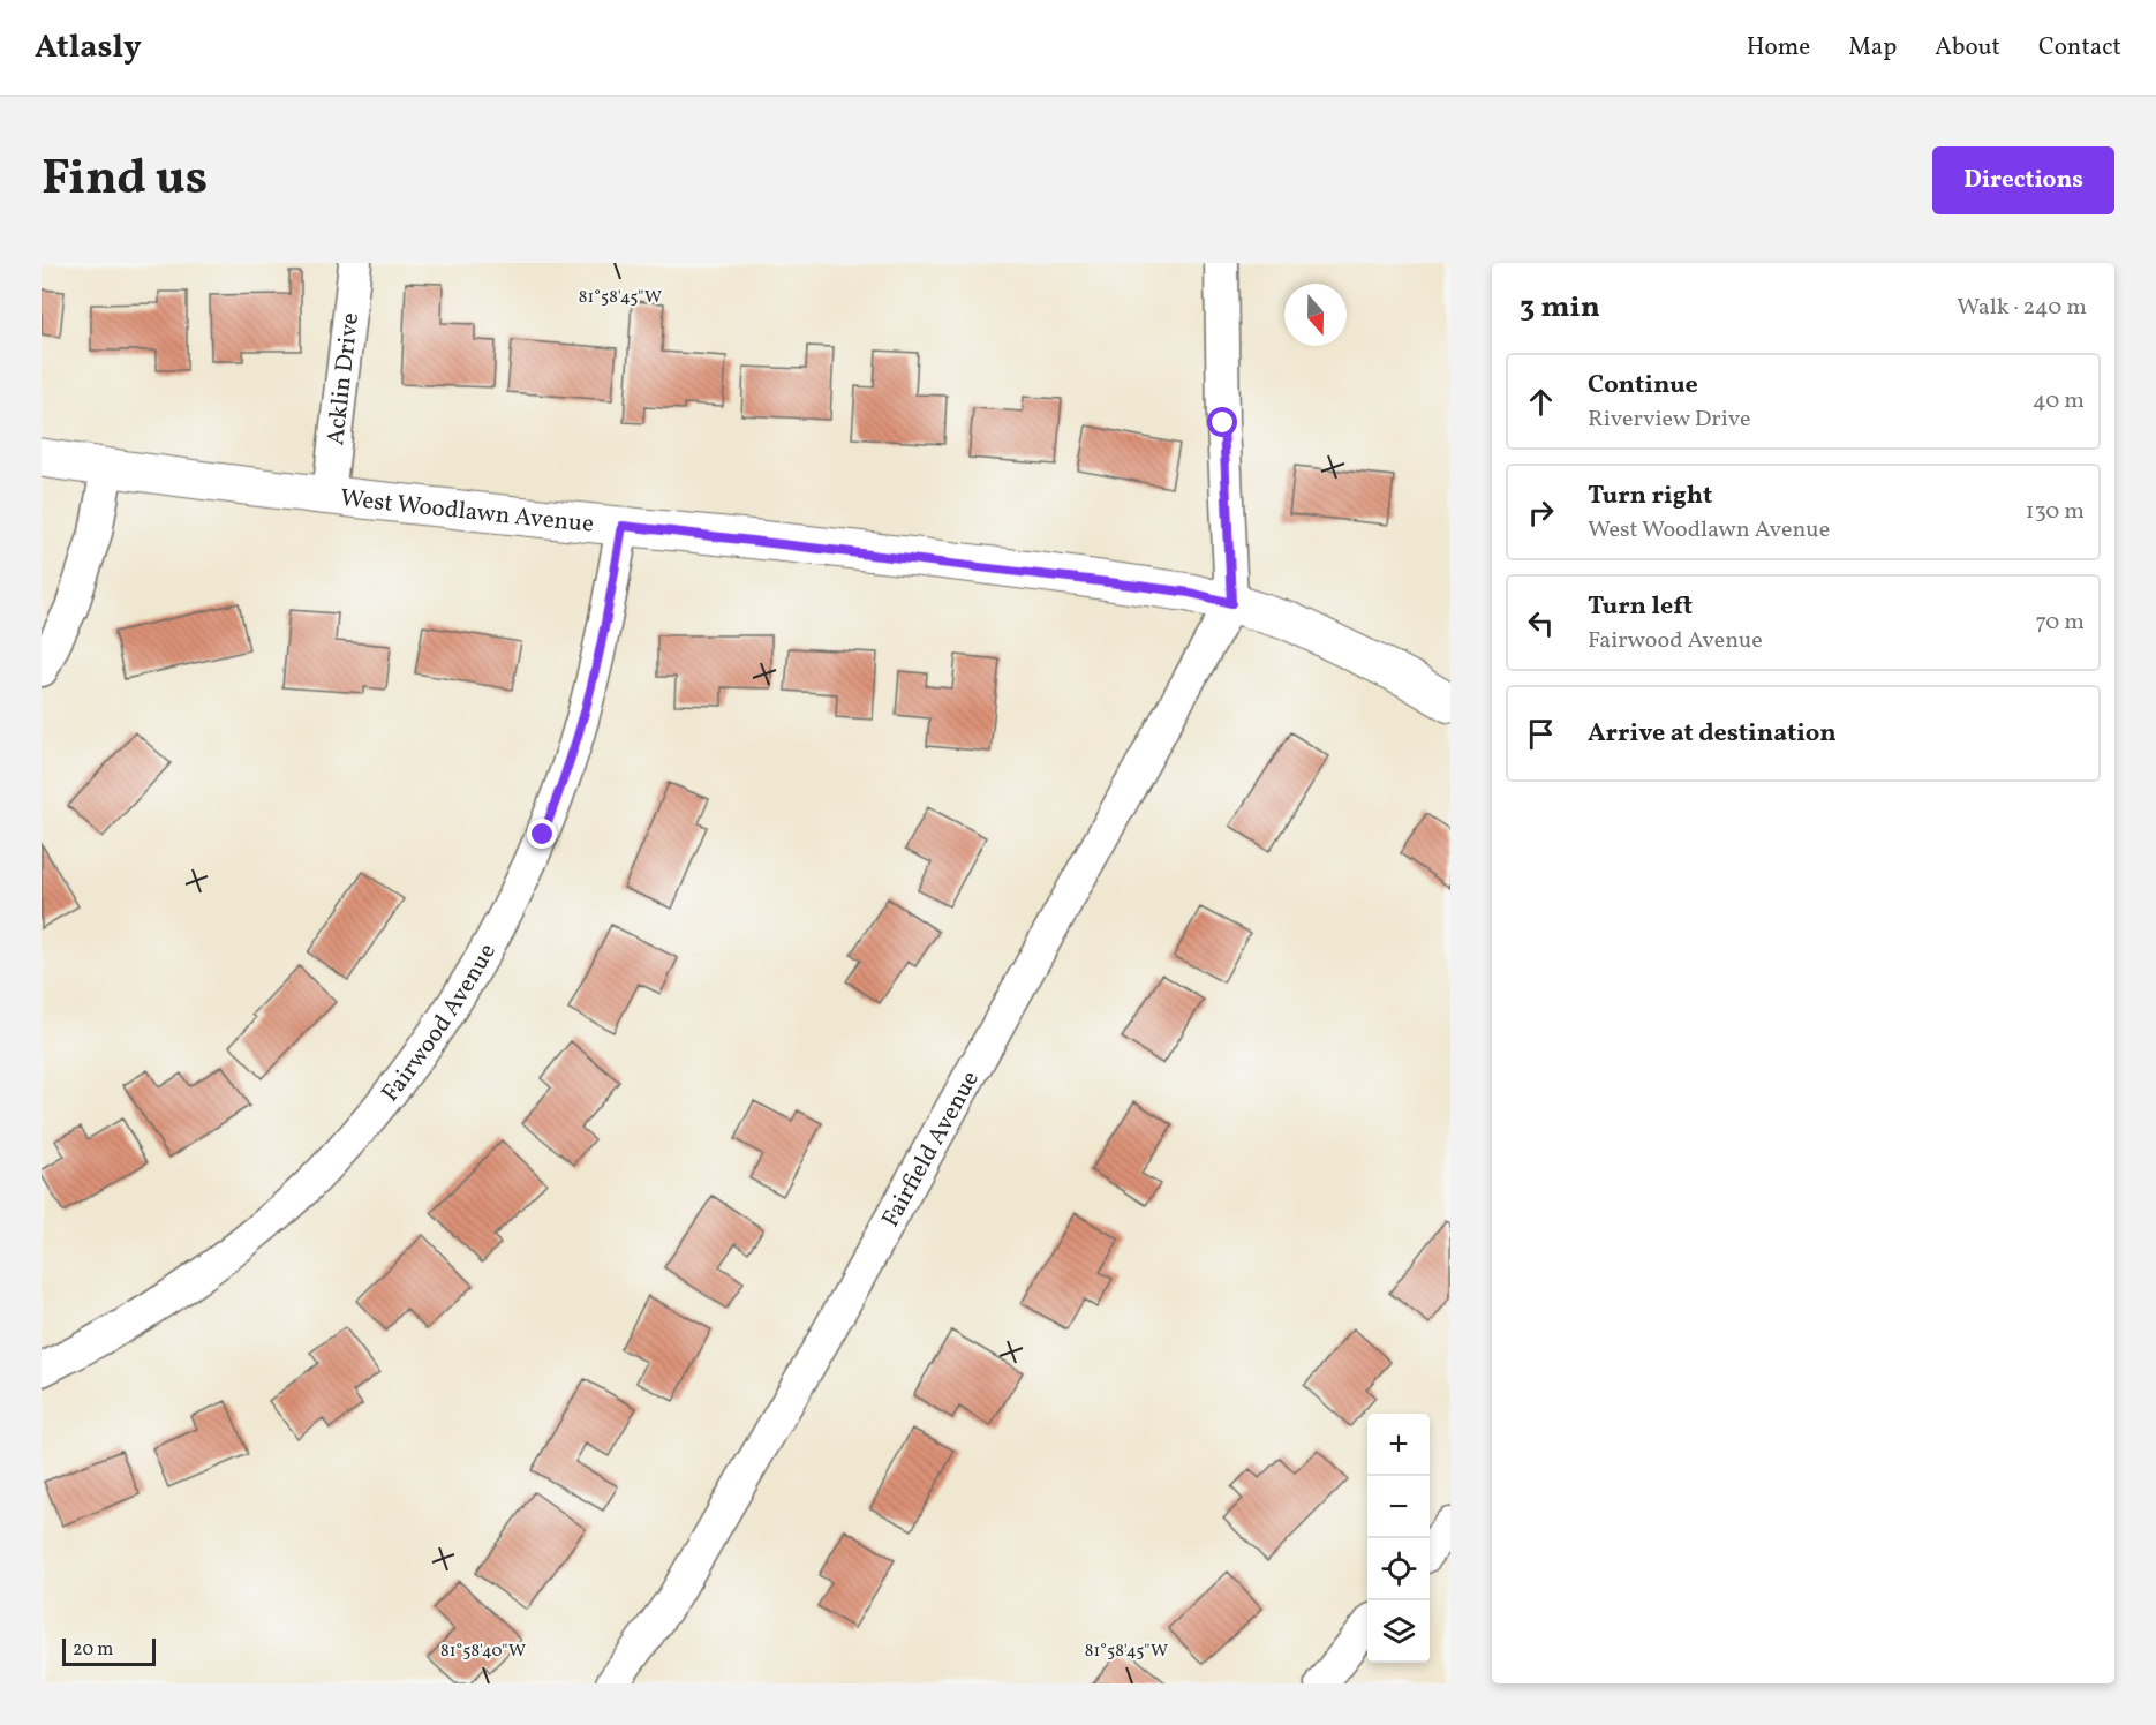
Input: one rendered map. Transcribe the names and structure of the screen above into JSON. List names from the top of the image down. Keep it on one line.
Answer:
{"streets":{"street":["Acklin Drive","West Woodlawn Avenue","Fairwood Avenue","Fairfield Avenue"]},"crossings":[["Acklin Drive","West Woodlawn Avenue"],["West Woodlawn Avenue","Fairwood Avenue"],["West Woodlawn Avenue","Fairfield Avenue"]],"scale_bar":"20 m","north":"bottom","page":{"header":"Atlasly","nav":["Home","Map","About","Contact"],"title":"Find us","buttons":"Directions","heading":["3 min","Walk · 240 m"],"list":[["Continue","Riverview Drive","40 m"],["Turn right","West Woodlawn Avenue","130 m"],["Turn left","Fairwood Avenue","70 m"],"Arrive at destination"],"map_buttons":["+","−"],"scale":"20 m"},"coordinates":["81°58'45\"W","81°58'40\"W"]}
